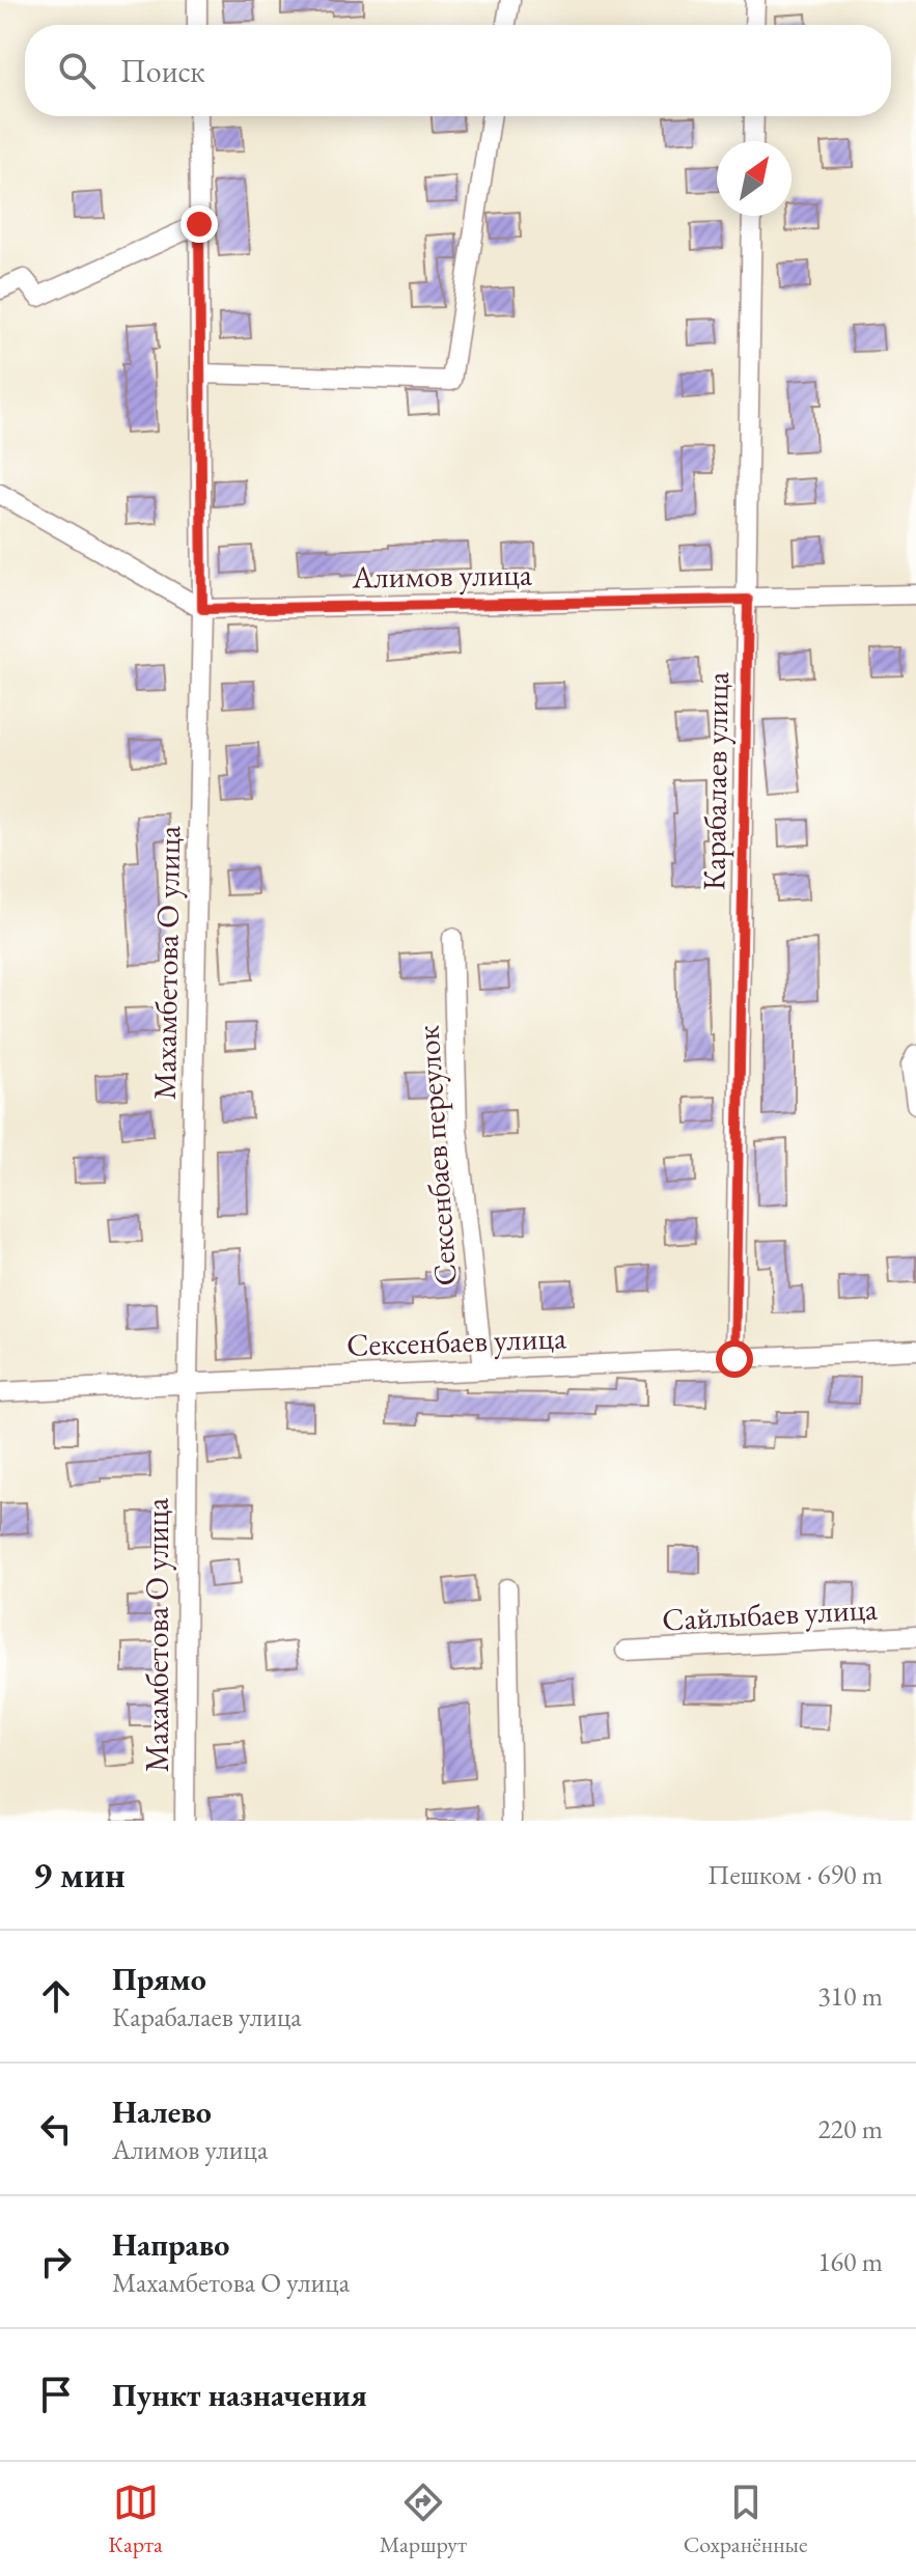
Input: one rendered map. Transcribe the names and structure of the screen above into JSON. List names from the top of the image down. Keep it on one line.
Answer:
{"streets":{"street":["Алимов улица","Карабалаев улица","Махамбетова О улица","Сексенбаев переулок","Сексенбаев улица","Сайлыбаев улица"]},"crossings":[["Алимов улица","Карабалаев улица"],["Алимов улица","Махамбетова О улица"],["Карабалаев улица","Сексенбаев улица"],["Махамбетова О улица","Сексенбаев улица"],["Сексенбаев переулок","Сексенбаев улица"]],"north":"top right","page":{"search":"Поиск","heading":["9 мин","Пешком · 690 m"],"list":[["Прямо","Карабалаев улица","310 m"],["Налево","Алимов улица","220 m"],["Направо","Махамбетова О улица","160 m"],"Пункт назначения"],"nav":["Карта","Маршрут","Сохранённые"]}}
